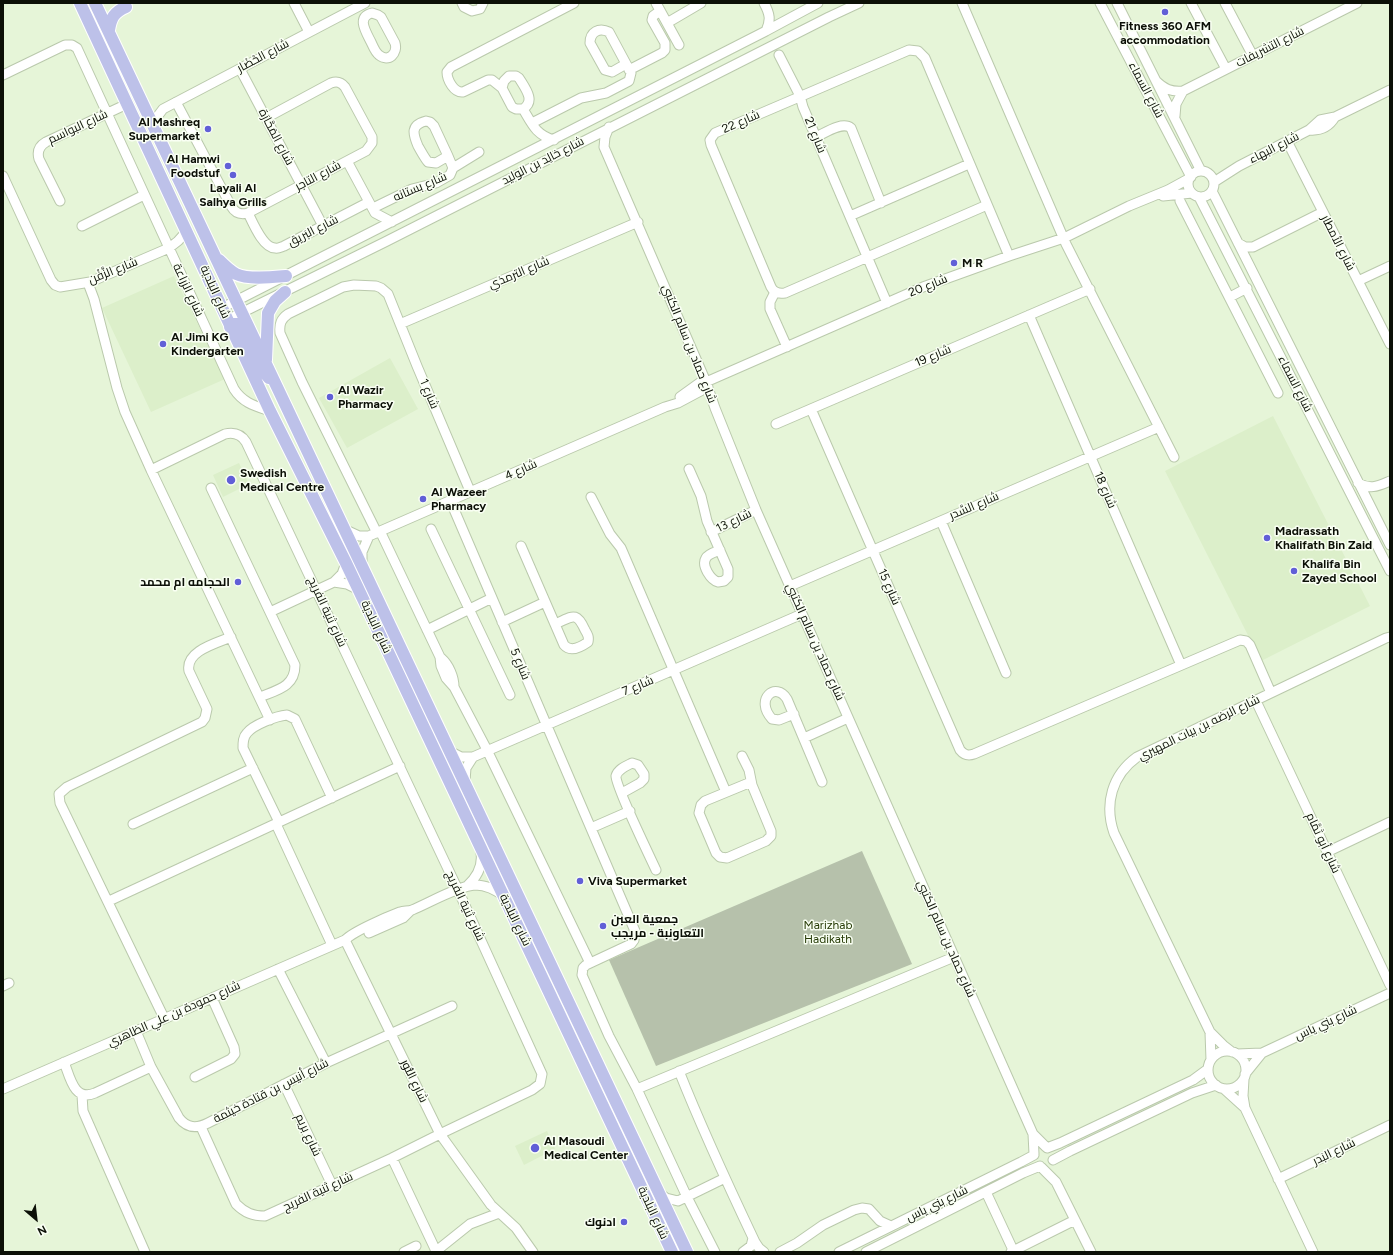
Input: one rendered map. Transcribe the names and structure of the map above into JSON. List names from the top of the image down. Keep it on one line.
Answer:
{"streets":{"main road":["شارع البلدية"],"street":["شارع التشريفات","شارع الحْضَار","شارع السماء","شارع 22","شارع البواسم","شارع 21","شارع المَحَّارَة","شارع البهاء","شارع خالِد بن الوليد","شارع التاجر","شارع بستانه","شارع البَريق","شارع الأمطار","شارع الزَّفْن","شارع الترمذي","شارع 20","شارع الزراعة","شارع حماد بن سالم الكتبي","شارع 19","شارع 1","شارع 4","شارع 18","شارع السَّدر","شارع 13","شارع 15","شارع ثنية الفريج","شارع 5","شارع 7","شارع الرضه بن بيات المهيري","شارع أبو تَمَّام","شارع حمودة بن علي الظاهري","شارع بني ياس","شارع النُّور","شارع أنيس بن قتادة خيثمة","شارع بريم","شارع البَدر"]},"crossings":[["شارع الحْضَار","شارع المَحَّارَة"],["شارع السماء","شارع البهاء"],["شارع السماء","شارع 20"],["شارع 22","شارع 21"],["شارع 22","شارع 20"],["شارع البواسم","شارع الزراعة"],["شارع البواسم","شارع البلدية"],["شارع 21","شارع 20"],["شارع المَحَّارَة","شارع التاجر"],["شارع المَحَّارَة","شارع البَريق"],["شارع البهاء","شارع الأمطار"],["شارع البهاء","شارع 20"],["شارع خالِد بن الوليد","شارع البلدية"],["شارع التاجر","شارع البَريق"],["شارع بستانه","شارع البَريق"],["شارع الزَّفْن","شارع الزراعة"],["شارع الزَّفْن","شارع البلدية"],["شارع الترمذي","شارع حماد بن سالم الكتبي"],["شارع الترمذي","شارع 1"],["شارع 20","شارع حماد بن سالم الكتبي"],["شارع 20","شارع 4"],["شارع الزراعة","شارع البلدية"],["شارع البلدية","شارع حمودة بن علي الظاهري"],["شارع حماد بن سالم الكتبي","شارع 4"],["شارع حماد بن سالم الكتبي","شارع السَّدر"],["شارع حماد بن سالم الكتبي","شارع 13"],["شارع حماد بن سالم الكتبي","شارع 7"],["شارع حماد بن سالم الكتبي","شارع بني ياس"],["شارع 19","شارع 18"],["شارع 19","شارع 15"],["شارع 1","شارع 4"],["شارع 4","شارع 5"],["شارع 18","شارع السَّدر"],["شارع 18","شارع 15"],["شارع السَّدر","شارع 15"],["شارع ثنية الفريج","شارع حمودة بن علي الظاهري"],["شارع ثنية الفريج","شارع النُّور"],["شارع ثنية الفريج","شارع أنيس بن قتادة خيثمة"],["شارع ثنية الفريج","شارع بريم"],["شارع 5","شارع 7"],["شارع الرضه بن بيات المهيري","شارع أبو تَمَّام"],["شارع الرضه بن بيات المهيري","شارع بني ياس"],["شارع حمودة بن علي الظاهري","شارع النُّور"],["شارع حمودة بن علي الظاهري","شارع أنيس بن قتادة خيثمة"],["شارع النُّور","شارع أنيس بن قتادة خيثمة"],["شارع أنيس بن قتادة خيثمة","شارع بريم"]],"parks":["Marizhab Hadikath"],"places":["Fitness 360 AFM accommodation","Al Mashreq Supermarket","Al Hamwi Foodstuf","Layali Al Salhya Grills","M R","Al Jimi KG Kindergarten","Al Wazir Pharmacy","Swedish Medical Centre","Al Wazeer Pharmacy","Madrassath Khalifath Bin Zaid","Khalifa Bin Zayed School","الحجامه ام محمد","Viva Supermarket","جمعية العبن التعاونبة - مريجب","Al Masoudi Medical Center","ادنوك"],"north":"bottom right"}
